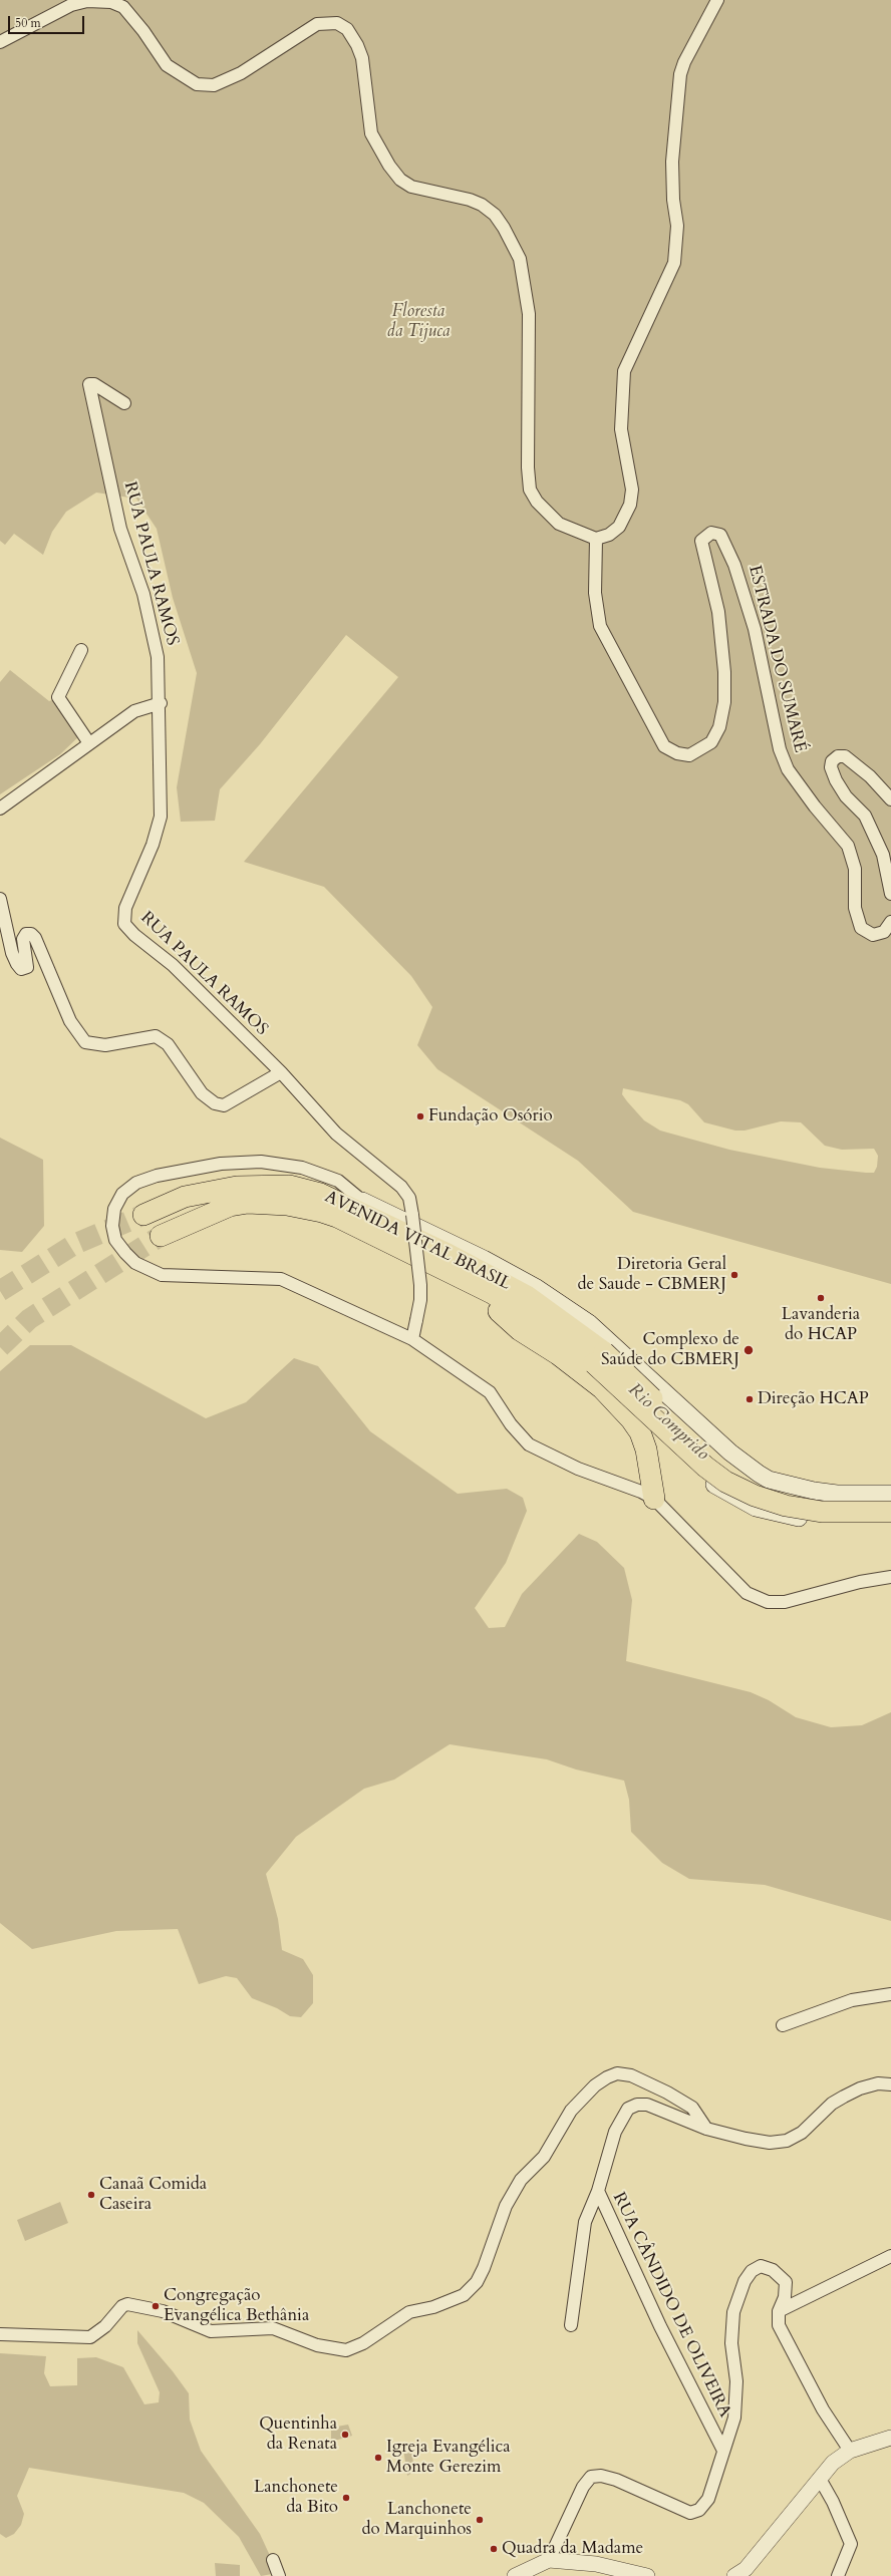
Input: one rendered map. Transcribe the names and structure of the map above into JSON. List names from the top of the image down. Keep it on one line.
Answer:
{"streets":{"highway":["AVENIDA VITAL BRASIL"],"street":["RUA PAULA RAMOS","ESTRADA DO SUMARÉ","RUA CÂNDIDO DE OLIVEIRA"]},"water":["Rio Comprido"],"parks":["Floresta da Tijuca"],"places":["Fundação Osório","Diretoria Geral de Saude - CBMERJ","Lavanderia do HCAP","Complexo de Saúde do CBMERJ","Direção HCAP","Canaã Comida Caseira","Congregação Evangélica Bethânia","Quentinha da Renata","Igreja Evangélica Monte Gerezim","Lanchonete da Bito","Lanchonete do Marquinhos","Quadra da Madame"],"scale_bar":"50 m"}
